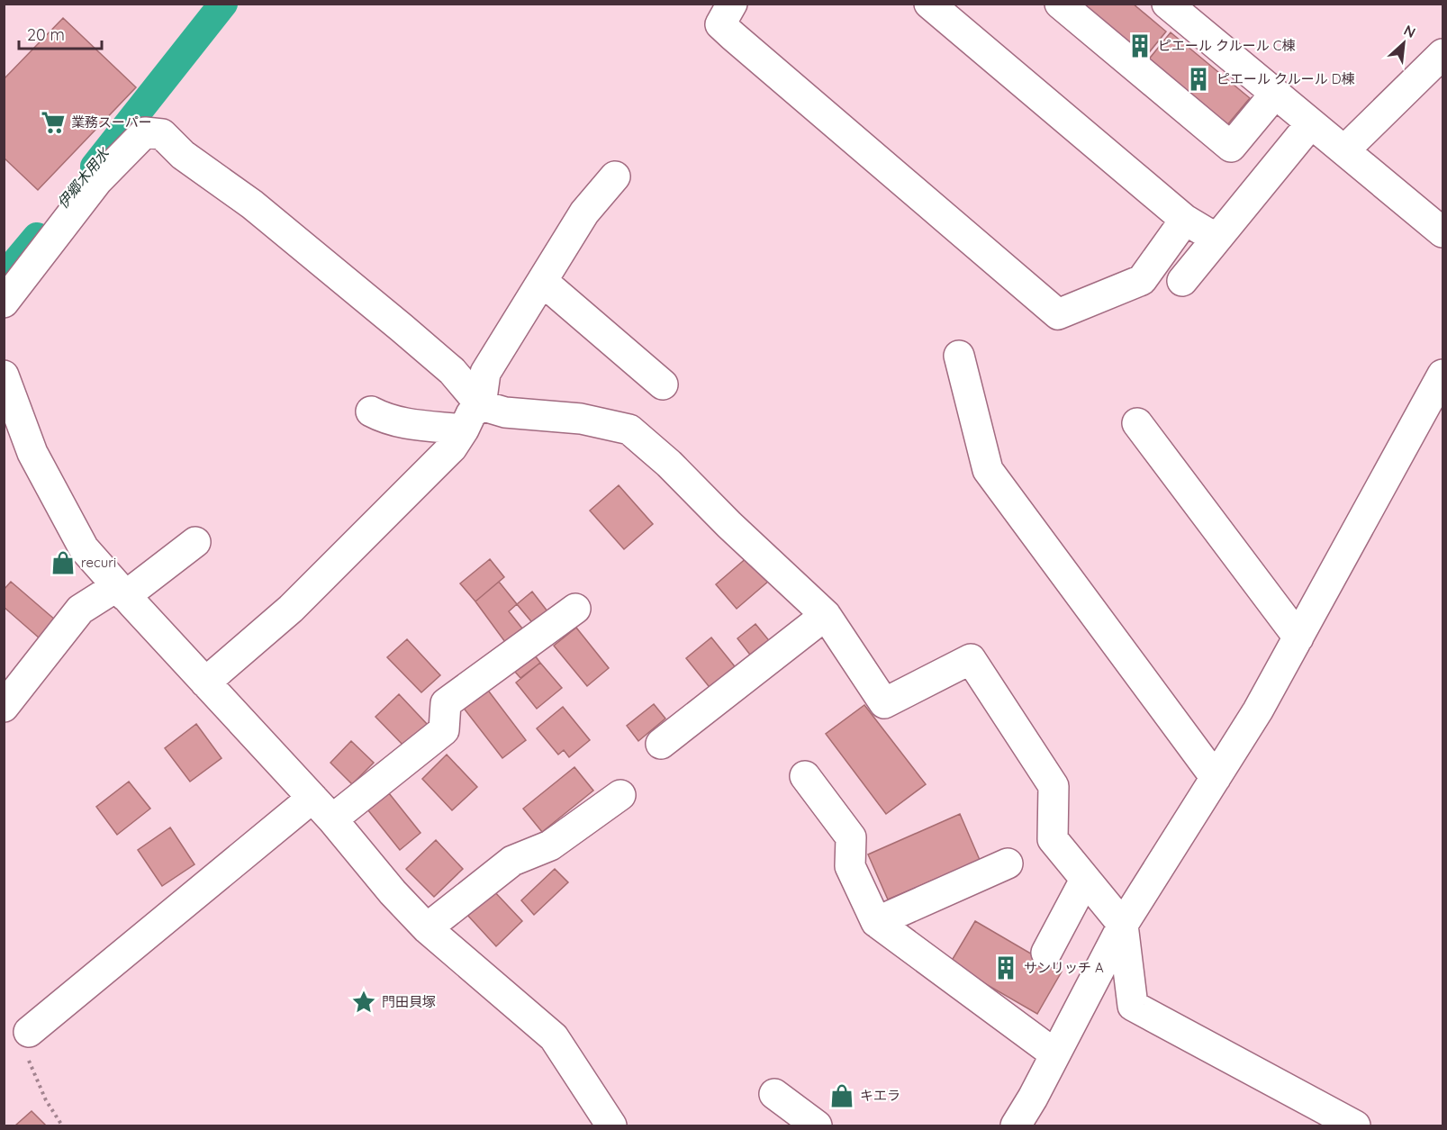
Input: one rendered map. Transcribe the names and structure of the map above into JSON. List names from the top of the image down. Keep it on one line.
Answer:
{"water":["伊郷木用水"],"places":{"building":["ピエール クルール C棟","ピエール クルール D棟","サンリッチ A"],"supermarket":["業務スーパー"],"shop":["recuri","キエラ"],"place":["門田貝塚"]},"scale_bar":"20 m","north":"top right"}
